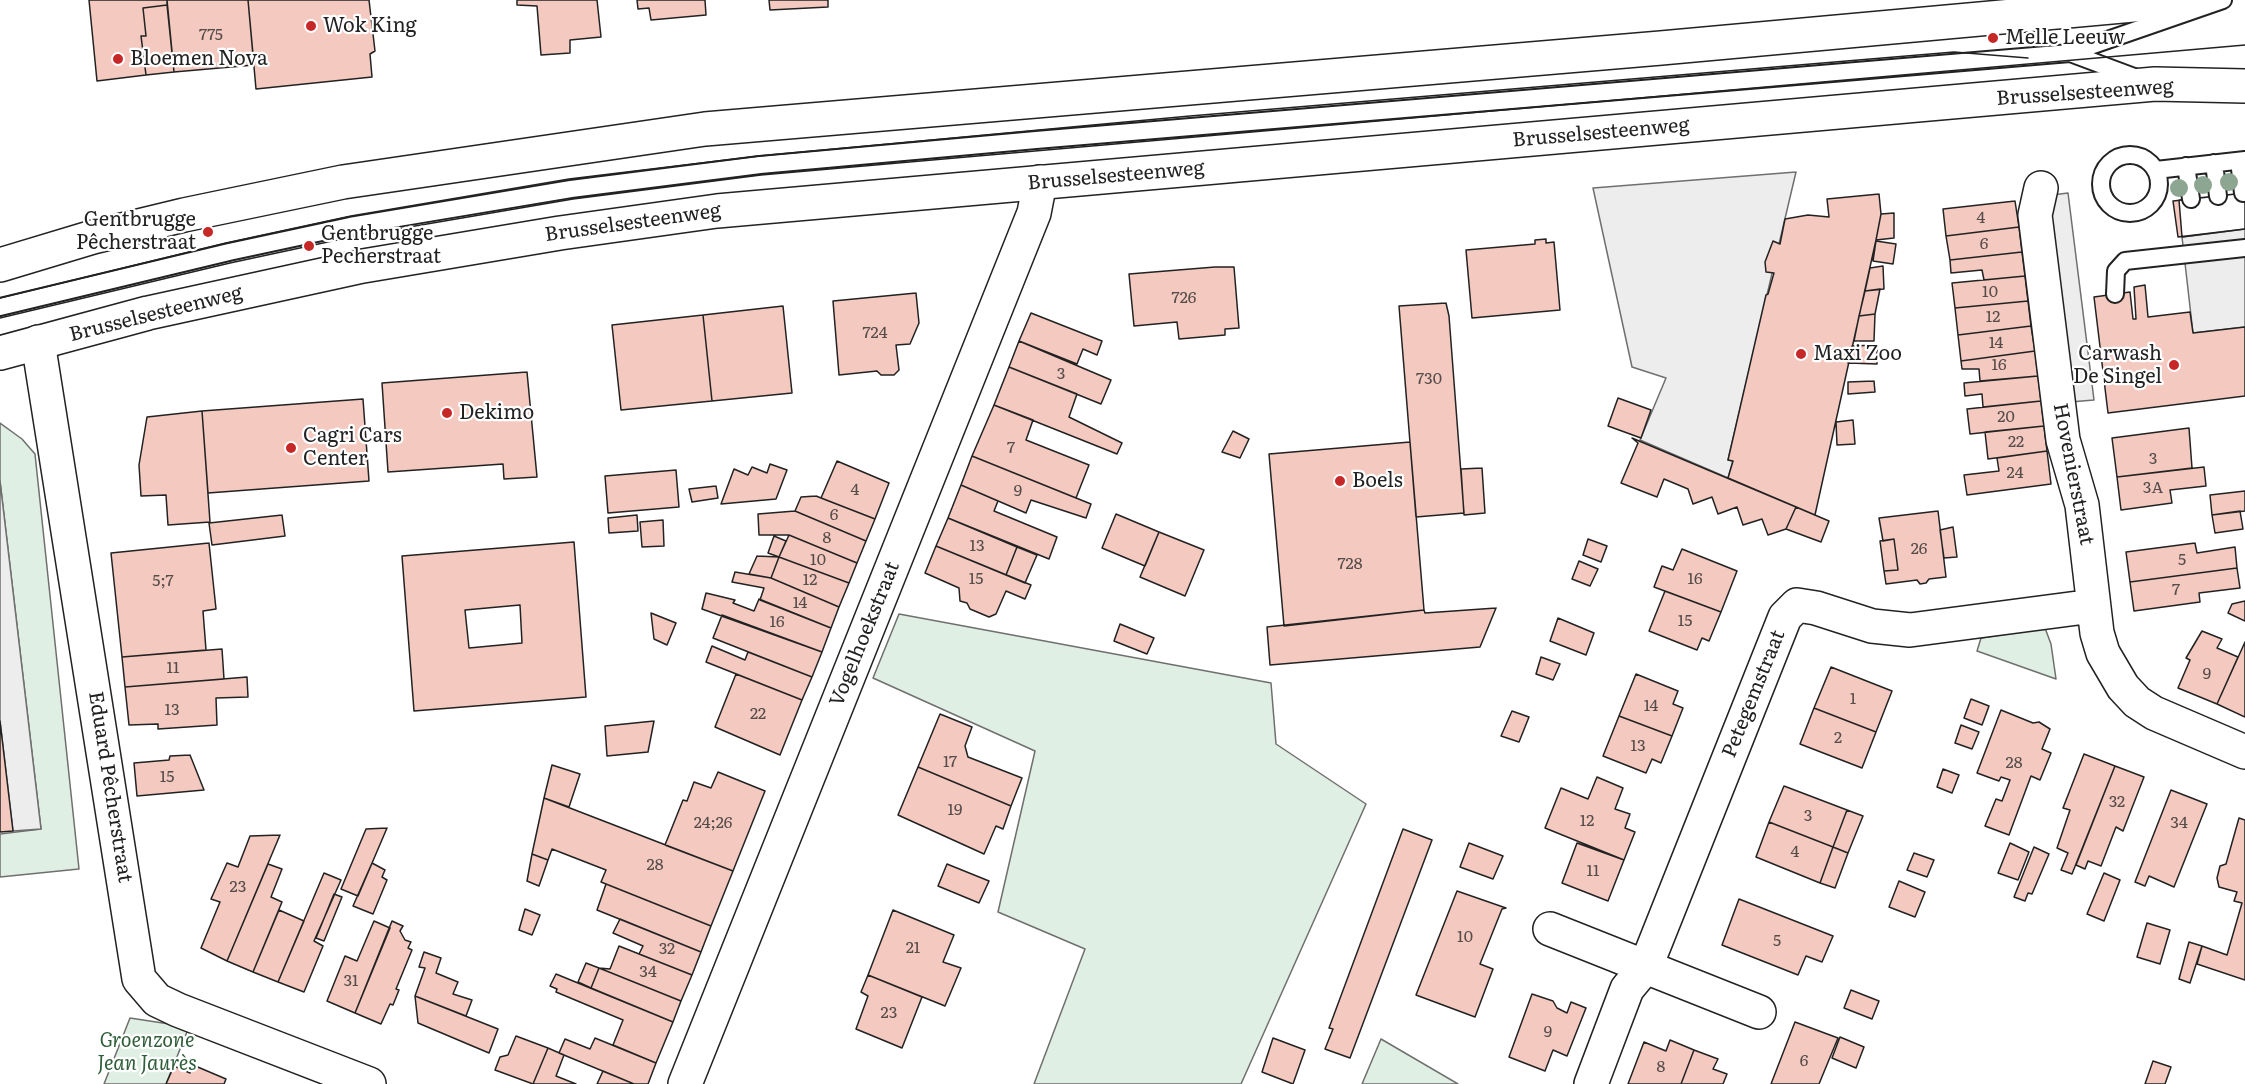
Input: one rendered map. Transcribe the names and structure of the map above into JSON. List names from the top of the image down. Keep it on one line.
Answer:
{"streets":{"main road":["Brusselsesteenweg","Hovenierstraat","Vogelhoekstraat","Petegemstraat","Eduard Pêcherstraat"]},"crossings":[["Brusselsesteenweg","Vogelhoekstraat"],["Brusselsesteenweg","Eduard Pêcherstraat"],["Hovenierstraat","Petegemstraat"]],"parks":["Groenzone Jean Jaurès"],"places":["Wok King","Melle Leeuw","Bloemen Nova","Gentbrugge Pêcherstraat","Gentbrugge Pecherstraat","Maxi Zoo","Carwash De Singel","Dekimo","Cagri Cars Center","Boels"],"house_numbers":["775","4","6","10","726","12","724","14","16","3","730","20","22","7","3","24","3A","4","9","6","8","13","26","10","5","728","15","16","12","5;7","7","14","15","16","11","9","1","14","13","22","2","13","17","28","15","32","19","3","12","24;26","34","4","28","11","23","10","5","21","32","34","31","23","9","6","8"]}
